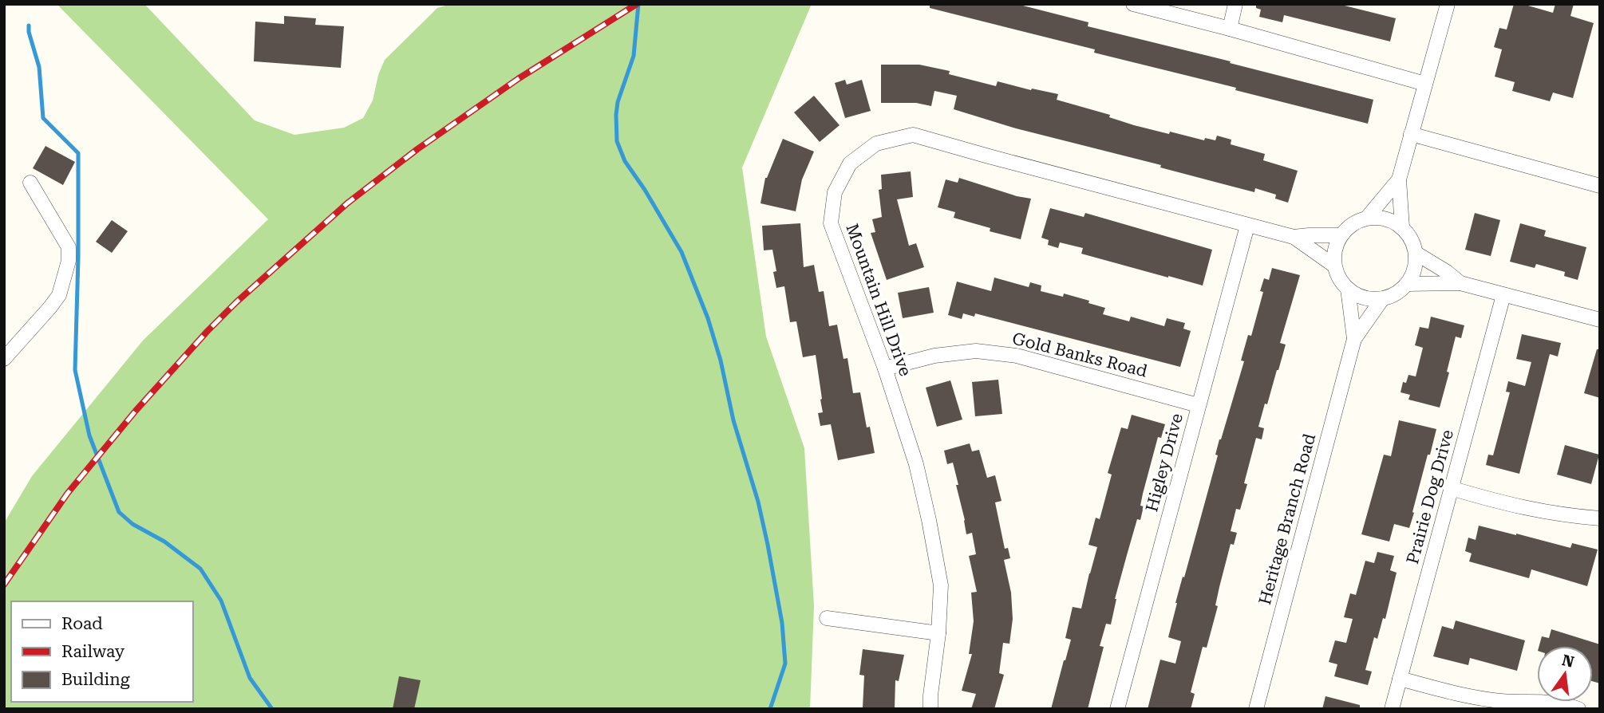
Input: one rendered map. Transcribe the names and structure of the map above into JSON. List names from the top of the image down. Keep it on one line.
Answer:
{"streets":{"street":["Mountain Hill Drive","Gold Banks Road","Higley Drive","Prairie Dog Drive","Heritage Branch Road"]},"crossings":[["Mountain Hill Drive","Gold Banks Road"],["Mountain Hill Drive","Higley Drive"],["Mountain Hill Drive","Heritage Branch Road"],["Gold Banks Road","Higley Drive"]],"legend":["Road","Railway","Building"],"north":"top"}
